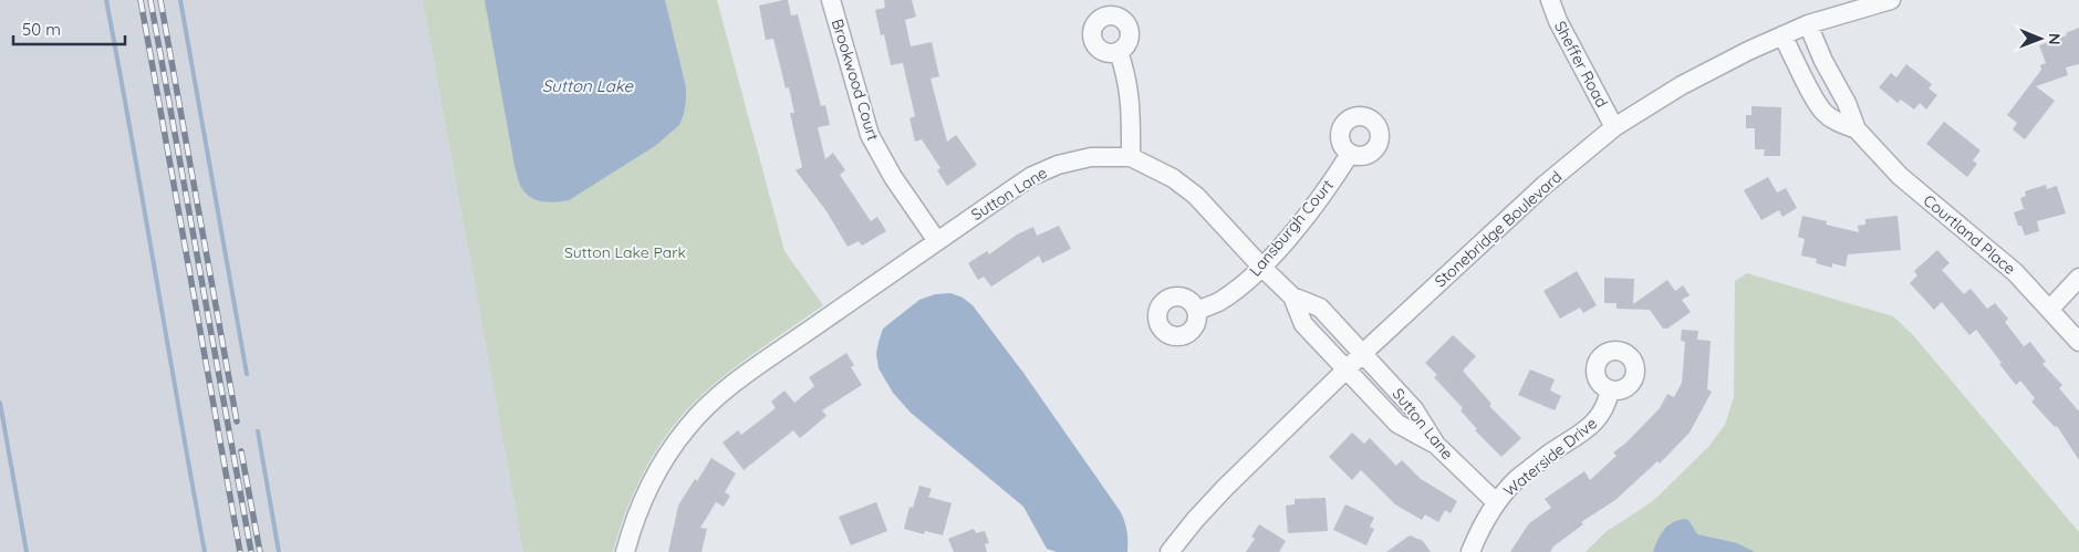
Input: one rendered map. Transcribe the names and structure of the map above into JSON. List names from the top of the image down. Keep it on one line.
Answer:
{"streets":{"street":["Sheffer Road","Brookwood Court","Sutton Lane","Lansburgh Court","Stonebridge Boulevard","Courtland Place","Waterside Drive"]},"crossings":[["Sheffer Road","Stonebridge Boulevard"],["Brookwood Court","Sutton Lane"],["Sutton Lane","Lansburgh Court"],["Sutton Lane","Stonebridge Boulevard"],["Sutton Lane","Waterside Drive"],["Stonebridge Boulevard","Courtland Place"]],"water":["Sutton Lake"],"parks":["Sutton Lake Park"],"scale_bar":"50 m","north":"right"}
